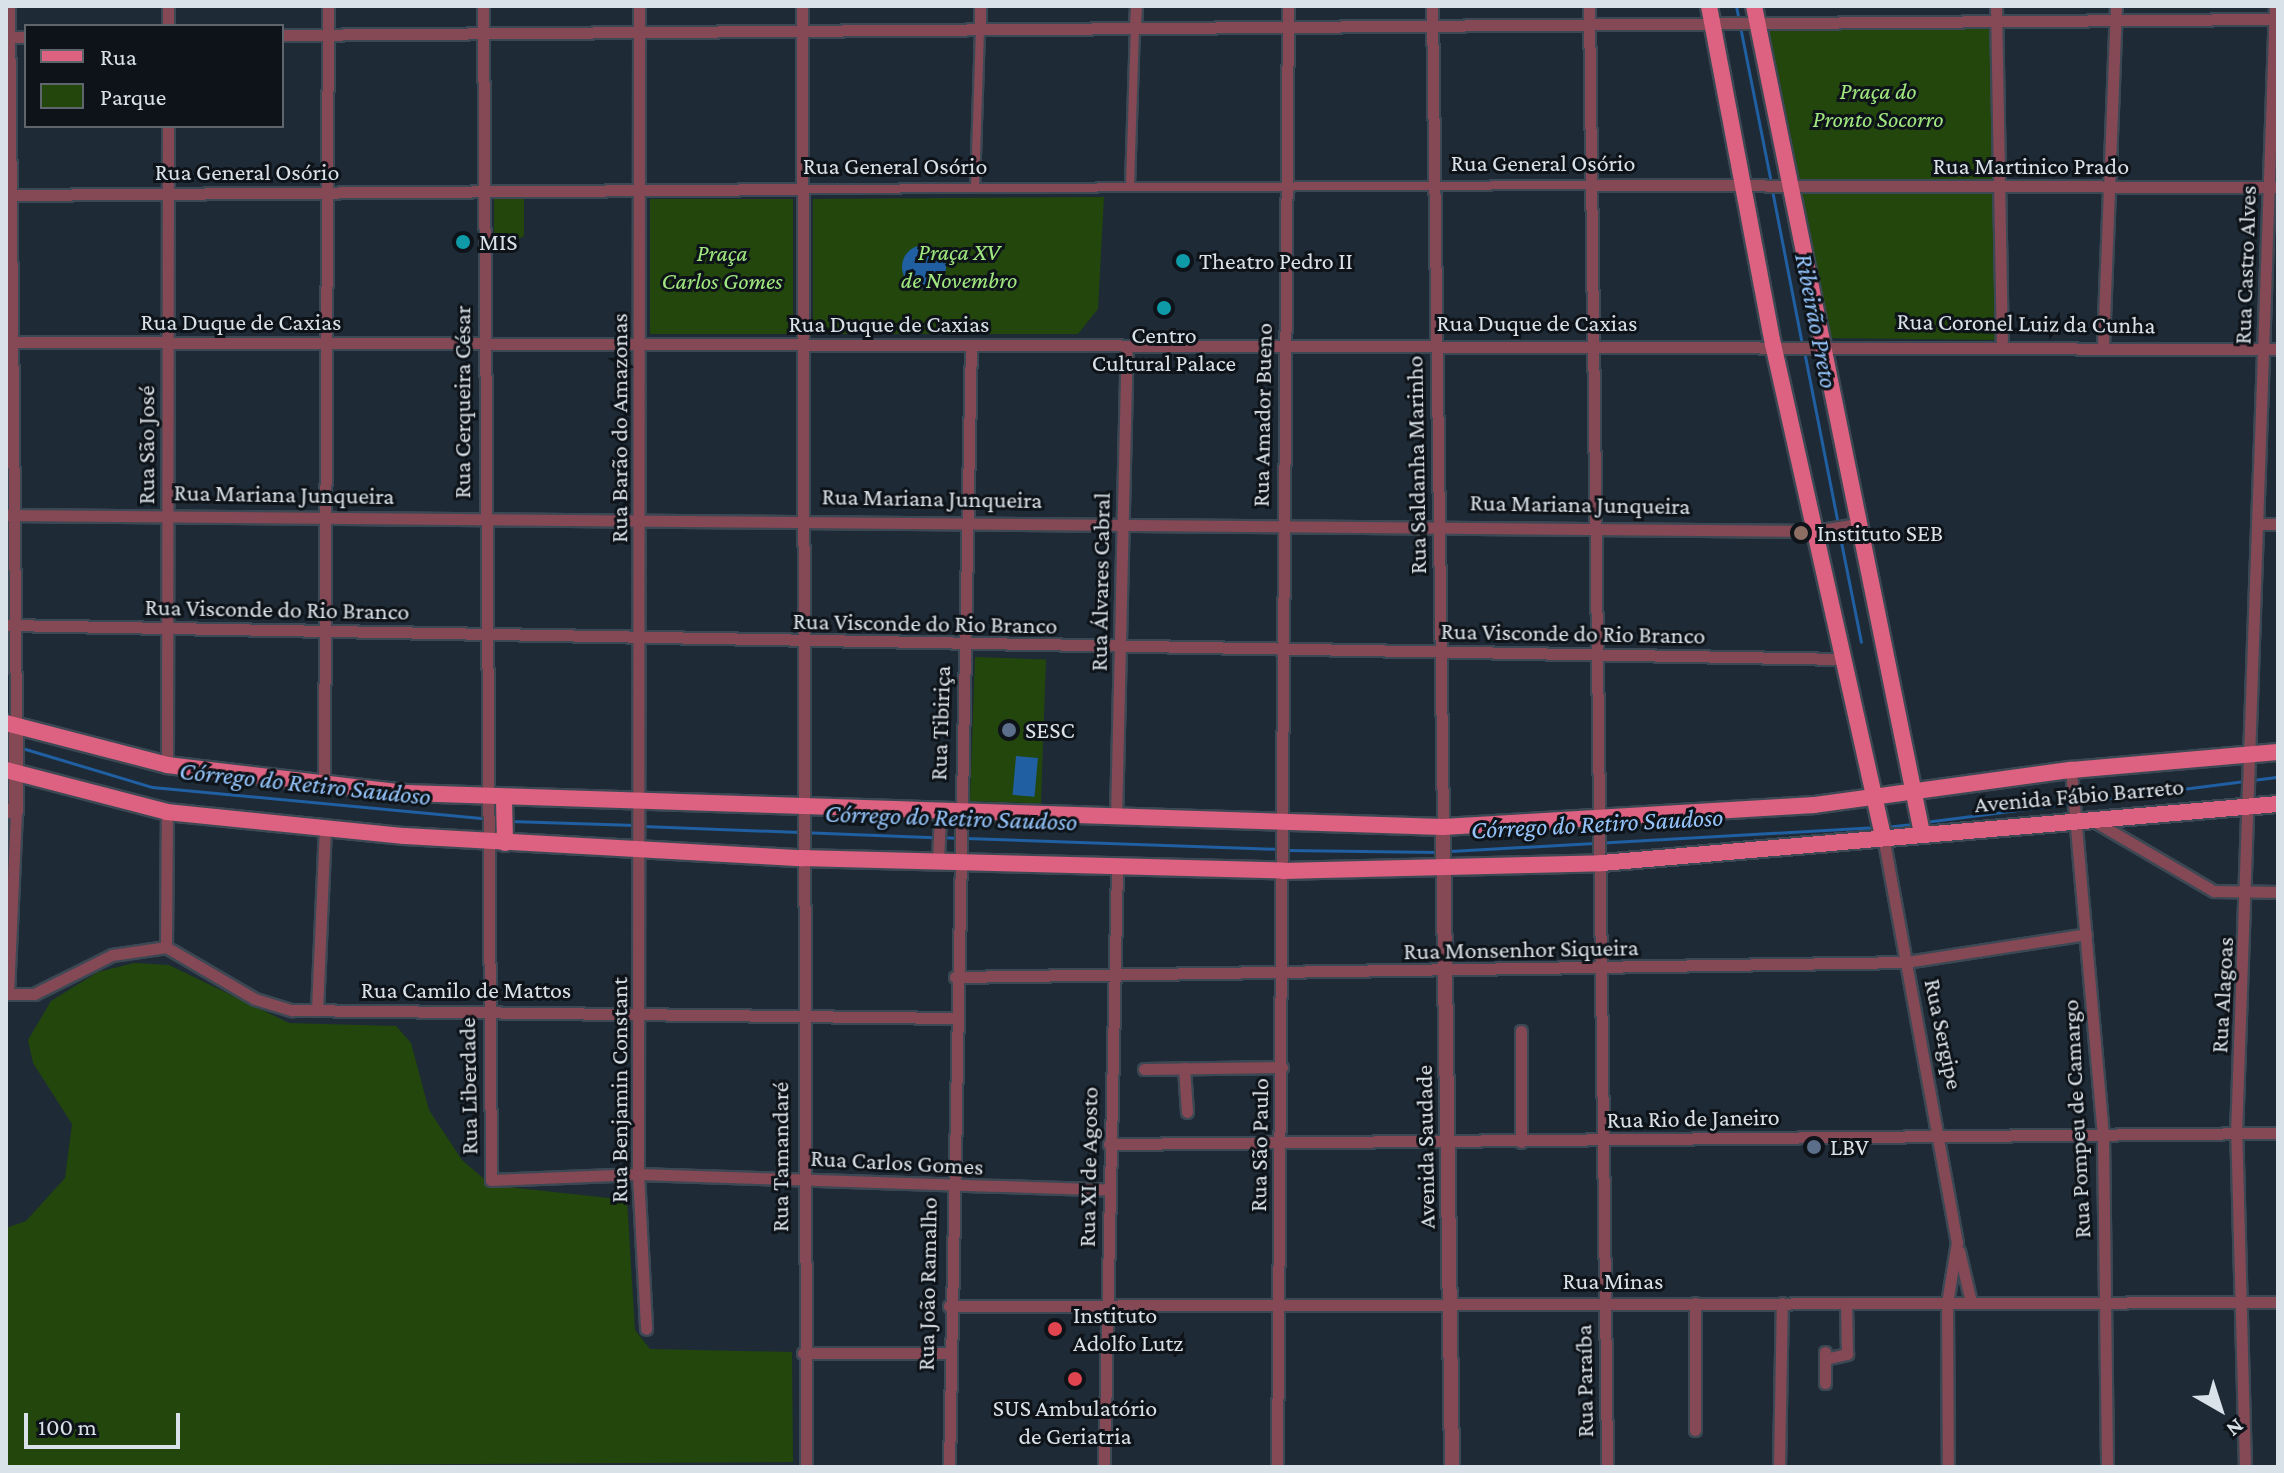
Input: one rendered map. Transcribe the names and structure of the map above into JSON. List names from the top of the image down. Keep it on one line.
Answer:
{"streets":{"main road":["Avenida Fábio Barreto"],"street":["Rua General Osório","Rua Martinico Prado","Rua Castro Alves","Rua Duque de Caxias","Rua Coronel Luiz da Cunha","Rua Cerqueira César","Rua Amador Bueno","Rua Barão do Amazonas","Rua São José","Rua Saldanha Marinho","Rua Mariana Junqueira","Rua Álvares Cabral","Rua Visconde do Rio Branco","Rua Tibiriça","Rua Monsenhor Siqueira","Rua Camilo de Mattos","Rua Alagoas","Rua Sergipe","Rua Liberdade","Rua Benjamin Constant","Rua Rio de Janeiro","Rua Pompeu de Camargo","Rua São Paulo","Avenida Saudade","Rua Tamandaré","Rua Carlos Gomes","Rua XI de Agosto","Rua Minas","Rua João Ramalho","Rua Paraíba"]},"crossings":[["Rua General Osório","Rua Martinico Prado"],["Rua General Osório","Rua Cerqueira César"],["Rua General Osório","Rua Amador Bueno"],["Rua General Osório","Rua Barão do Amazonas"],["Rua General Osório","Rua São José"],["Rua General Osório","Rua Saldanha Marinho"],["Rua General Osório","Rua Tamandaré"],["Rua General Osório","Rua Paraíba"],["Rua Martinico Prado","Rua Castro Alves"],["Rua Castro Alves","Rua Coronel Luiz da Cunha"],["Rua Castro Alves","Rua Alagoas"],["Rua Duque de Caxias","Rua Coronel Luiz da Cunha"],["Rua Duque de Caxias","Rua Cerqueira César"],["Rua Duque de Caxias","Rua Amador Bueno"],["Rua Duque de Caxias","Rua Barão do Amazonas"],["Rua Duque de Caxias","Rua São José"],["Rua Duque de Caxias","Rua Saldanha Marinho"],["Rua Duque de Caxias","Rua Álvares Cabral"],["Rua Duque de Caxias","Rua Tibiriça"],["Rua Duque de Caxias","Rua Tamandaré"],["Rua Duque de Caxias","Rua Paraíba"],["Rua Cerqueira César","Rua Mariana Junqueira"],["Rua Cerqueira César","Rua Visconde do Rio Branco"],["Rua Cerqueira César","Avenida Fábio Barreto"],["Rua Cerqueira César","Rua Liberdade"],["Rua Amador Bueno","Rua Mariana Junqueira"],["Rua Amador Bueno","Rua Visconde do Rio Branco"],["Rua Amador Bueno","Avenida Fábio Barreto"],["Rua Amador Bueno","Rua São Paulo"],["Rua Barão do Amazonas","Rua Mariana Junqueira"],["Rua Barão do Amazonas","Rua Visconde do Rio Branco"],["Rua Barão do Amazonas","Avenida Fábio Barreto"],["Rua Barão do Amazonas","Rua Benjamin Constant"],["Rua São José","Rua Mariana Junqueira"],["Rua São José","Rua Visconde do Rio Branco"],["Rua São José","Avenida Fábio Barreto"],["Rua Saldanha Marinho","Rua Mariana Junqueira"],["Rua Saldanha Marinho","Rua Visconde do Rio Branco"],["Rua Saldanha Marinho","Avenida Fábio Barreto"],["Rua Saldanha Marinho","Avenida Saudade"],["Rua Mariana Junqueira","Rua Álvares Cabral"],["Rua Mariana Junqueira","Rua Tibiriça"],["Rua Mariana Junqueira","Rua Tamandaré"],["Rua Mariana Junqueira","Rua Paraíba"],["Rua Álvares Cabral","Rua Visconde do Rio Branco"],["Rua Álvares Cabral","Avenida Fábio Barreto"],["Rua Visconde do Rio Branco","Rua Tibiriça"],["Rua Visconde do Rio Branco","Rua Tamandaré"],["Rua Visconde do Rio Branco","Rua Paraíba"],["Rua Tibiriça","Avenida Fábio Barreto"],["Rua Tibiriça","Rua João Ramalho"],["Avenida Fábio Barreto","Rua Alagoas"],["Avenida Fábio Barreto","Rua Sergipe"],["Avenida Fábio Barreto","Rua Liberdade"],["Avenida Fábio Barreto","Rua Benjamin Constant"],["Avenida Fábio Barreto","Rua Pompeu de Camargo"],["Avenida Fábio Barreto","Rua São Paulo"],["Avenida Fábio Barreto","Avenida Saudade"],["Avenida Fábio Barreto","Rua Tamandaré"],["Avenida Fábio Barreto","Rua XI de Agosto"],["Avenida Fábio Barreto","Rua João Ramalho"],["Avenida Fábio Barreto","Rua Paraíba"],["Rua Monsenhor Siqueira","Rua Sergipe"],["Rua Monsenhor Siqueira","Rua Pompeu de Camargo"],["Rua Monsenhor Siqueira","Rua São Paulo"],["Rua Monsenhor Siqueira","Avenida Saudade"],["Rua Monsenhor Siqueira","Rua XI de Agosto"],["Rua Monsenhor Siqueira","Rua João Ramalho"],["Rua Monsenhor Siqueira","Rua Paraíba"],["Rua Camilo de Mattos","Rua Liberdade"],["Rua Camilo de Mattos","Rua Benjamin Constant"],["Rua Camilo de Mattos","Rua Tamandaré"],["Rua Camilo de Mattos","Rua João Ramalho"],["Rua Alagoas","Rua Rio de Janeiro"],["Rua Alagoas","Rua Minas"],["Rua Sergipe","Rua Rio de Janeiro"],["Rua Sergipe","Rua Minas"],["Rua Liberdade","Rua Carlos Gomes"],["Rua Benjamin Constant","Rua Carlos Gomes"],["Rua Rio de Janeiro","Rua Pompeu de Camargo"],["Rua Rio de Janeiro","Rua São Paulo"],["Rua Rio de Janeiro","Avenida Saudade"],["Rua Rio de Janeiro","Rua XI de Agosto"],["Rua Rio de Janeiro","Rua Paraíba"],["Rua Pompeu de Camargo","Rua Minas"],["Rua São Paulo","Rua Minas"],["Avenida Saudade","Rua Minas"],["Rua Tamandaré","Rua Carlos Gomes"],["Rua Carlos Gomes","Rua XI de Agosto"],["Rua Carlos Gomes","Rua João Ramalho"],["Rua XI de Agosto","Rua Minas"],["Rua Minas","Rua João Ramalho"],["Rua Minas","Rua Paraíba"]],"water":["Ribeirão Preto","Córrego do Retiro Saudoso"],"parks":["Praça do Pronto Socorro","Praça XV de Novembro","Praça Carlos Gomes"],"places":["MIS","Theatro Pedro II","Centro Cultural Palace","Instituto SEB","SESC","LBV","Instituto Adolfo Lutz","SUS Ambulatório de Geriatria"],"legend":["Rua","Parque"],"scale_bar":"100 m","north":"bottom right"}
